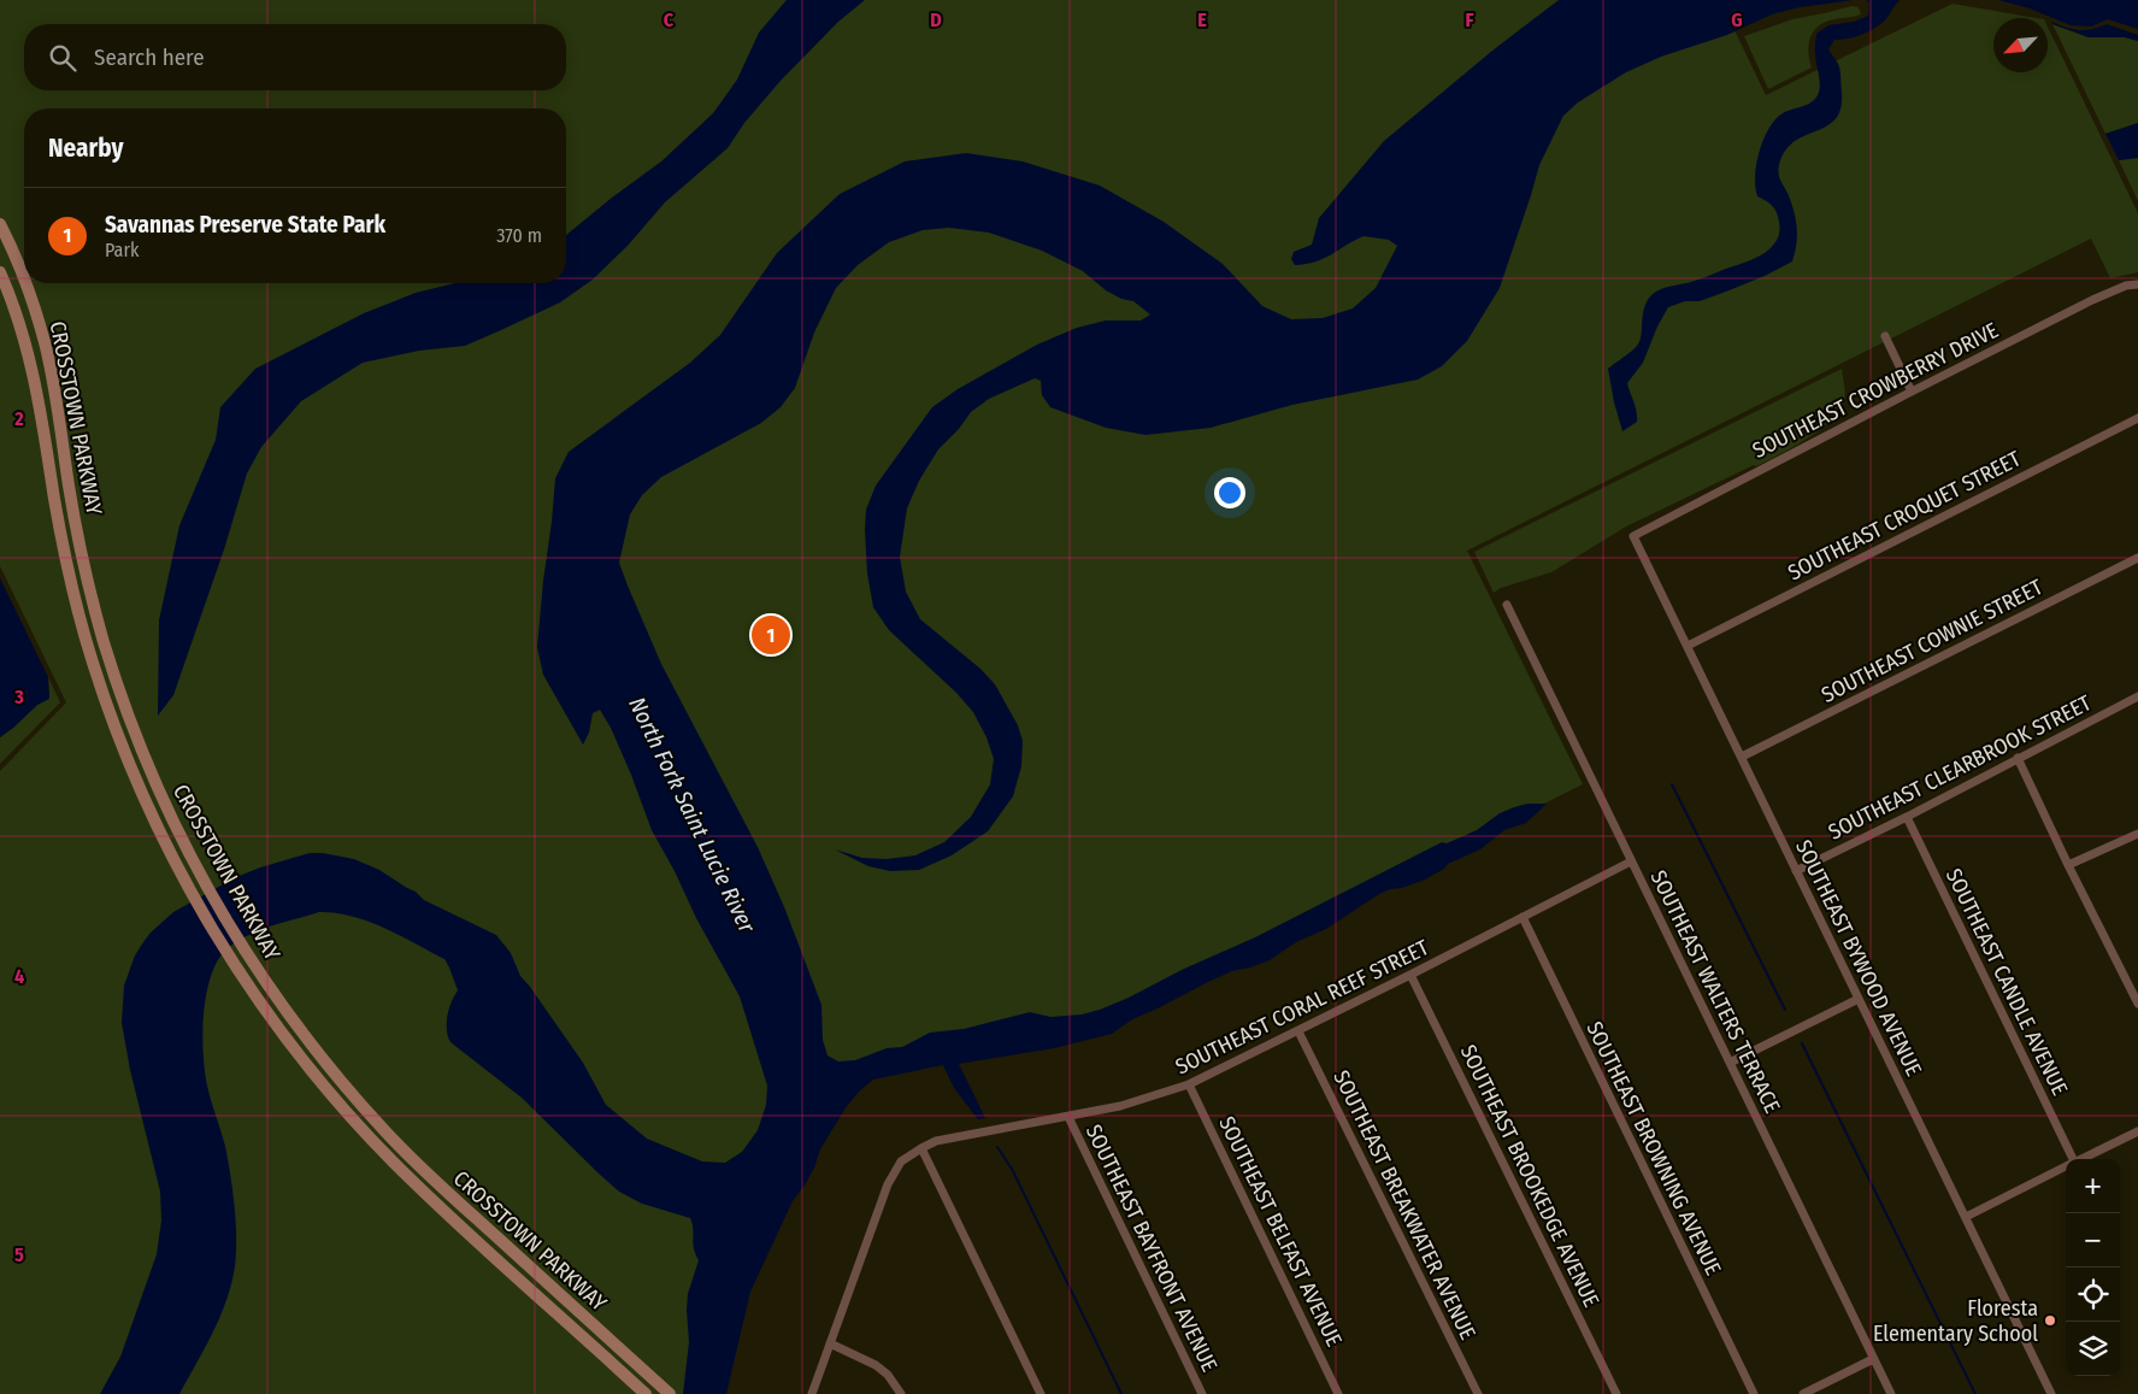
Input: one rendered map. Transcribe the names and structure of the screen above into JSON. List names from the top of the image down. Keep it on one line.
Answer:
{"streets":{"main road":["CROSSTOWN PARKWAY"],"street":["SOUTHEAST CROWBERRY DRIVE","SOUTHEAST CROQUET STREET","SOUTHEAST COWNIE STREET","SOUTHEAST CLEARBROOK STREET","SOUTHEAST BYWOOD AVENUE","SOUTHEAST CANDLE AVENUE","SOUTHEAST WALTERS TERRACE","SOUTHEAST CORAL REEF STREET","SOUTHEAST BROWNING AVENUE","SOUTHEAST BROOKEDGE AVENUE","SOUTHEAST BREAKWATER AVENUE","SOUTHEAST BELFAST AVENUE","SOUTHEAST BAYFRONT AVENUE"]},"crossings":[["SOUTHEAST CROWBERRY DRIVE","SOUTHEAST BYWOOD AVENUE"],["SOUTHEAST CROQUET STREET","SOUTHEAST BYWOOD AVENUE"],["SOUTHEAST COWNIE STREET","SOUTHEAST BYWOOD AVENUE"],["SOUTHEAST CLEARBROOK STREET","SOUTHEAST BYWOOD AVENUE"],["SOUTHEAST CLEARBROOK STREET","SOUTHEAST CANDLE AVENUE"],["SOUTHEAST WALTERS TERRACE","SOUTHEAST CORAL REEF STREET"],["SOUTHEAST CORAL REEF STREET","SOUTHEAST BROWNING AVENUE"],["SOUTHEAST CORAL REEF STREET","SOUTHEAST BROOKEDGE AVENUE"],["SOUTHEAST CORAL REEF STREET","SOUTHEAST BREAKWATER AVENUE"],["SOUTHEAST CORAL REEF STREET","SOUTHEAST BELFAST AVENUE"],["SOUTHEAST CORAL REEF STREET","SOUTHEAST BAYFRONT AVENUE"]],"water":["North Fork Saint Lucie River"],"places":["Floresta Elementary School"],"north":"bottom left","page":{"search":"Search here","heading":"Nearby","list":[{"mark":"1","name":"Savannas Preserve State Park","note":"Park","value":"370 m"}],"pins":"1","map_buttons":["+","−"]},"grid":{"columns":["C","D","E","F","G"],"rows":["2","3","4","5"]}}
